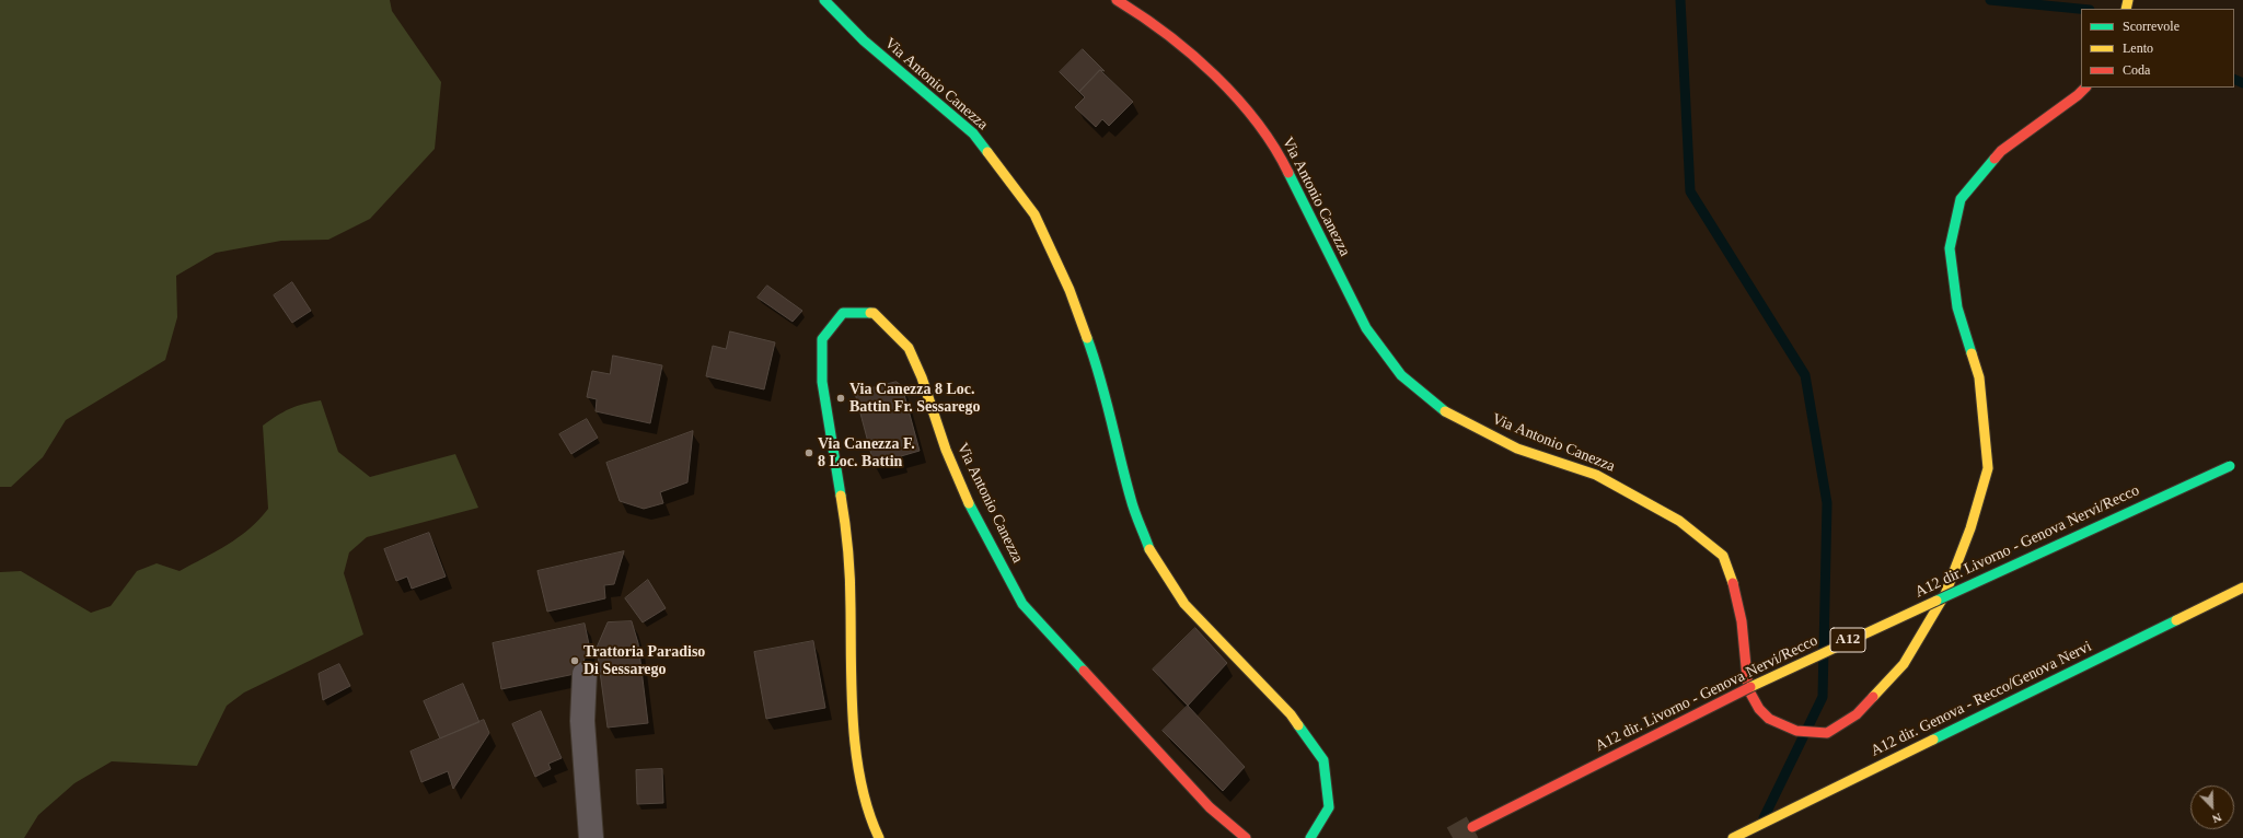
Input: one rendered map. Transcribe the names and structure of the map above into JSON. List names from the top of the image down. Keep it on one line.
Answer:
{"streets":{"main road":["Via Antonio Canezza","A12 dir. Livorno - Genova Nervi/Recco","A12","A12 dir. Genova - Recco/Genova Nervi"]},"places":["Via Canezza 8 Loc. Battin Fr. Sessarego","Via Canezza F. 8 Loc. Battin","Trattoria Paradiso Di Sessarego"],"legend":["Scorrevole","Lento","Coda"],"north":"bottom right"}
